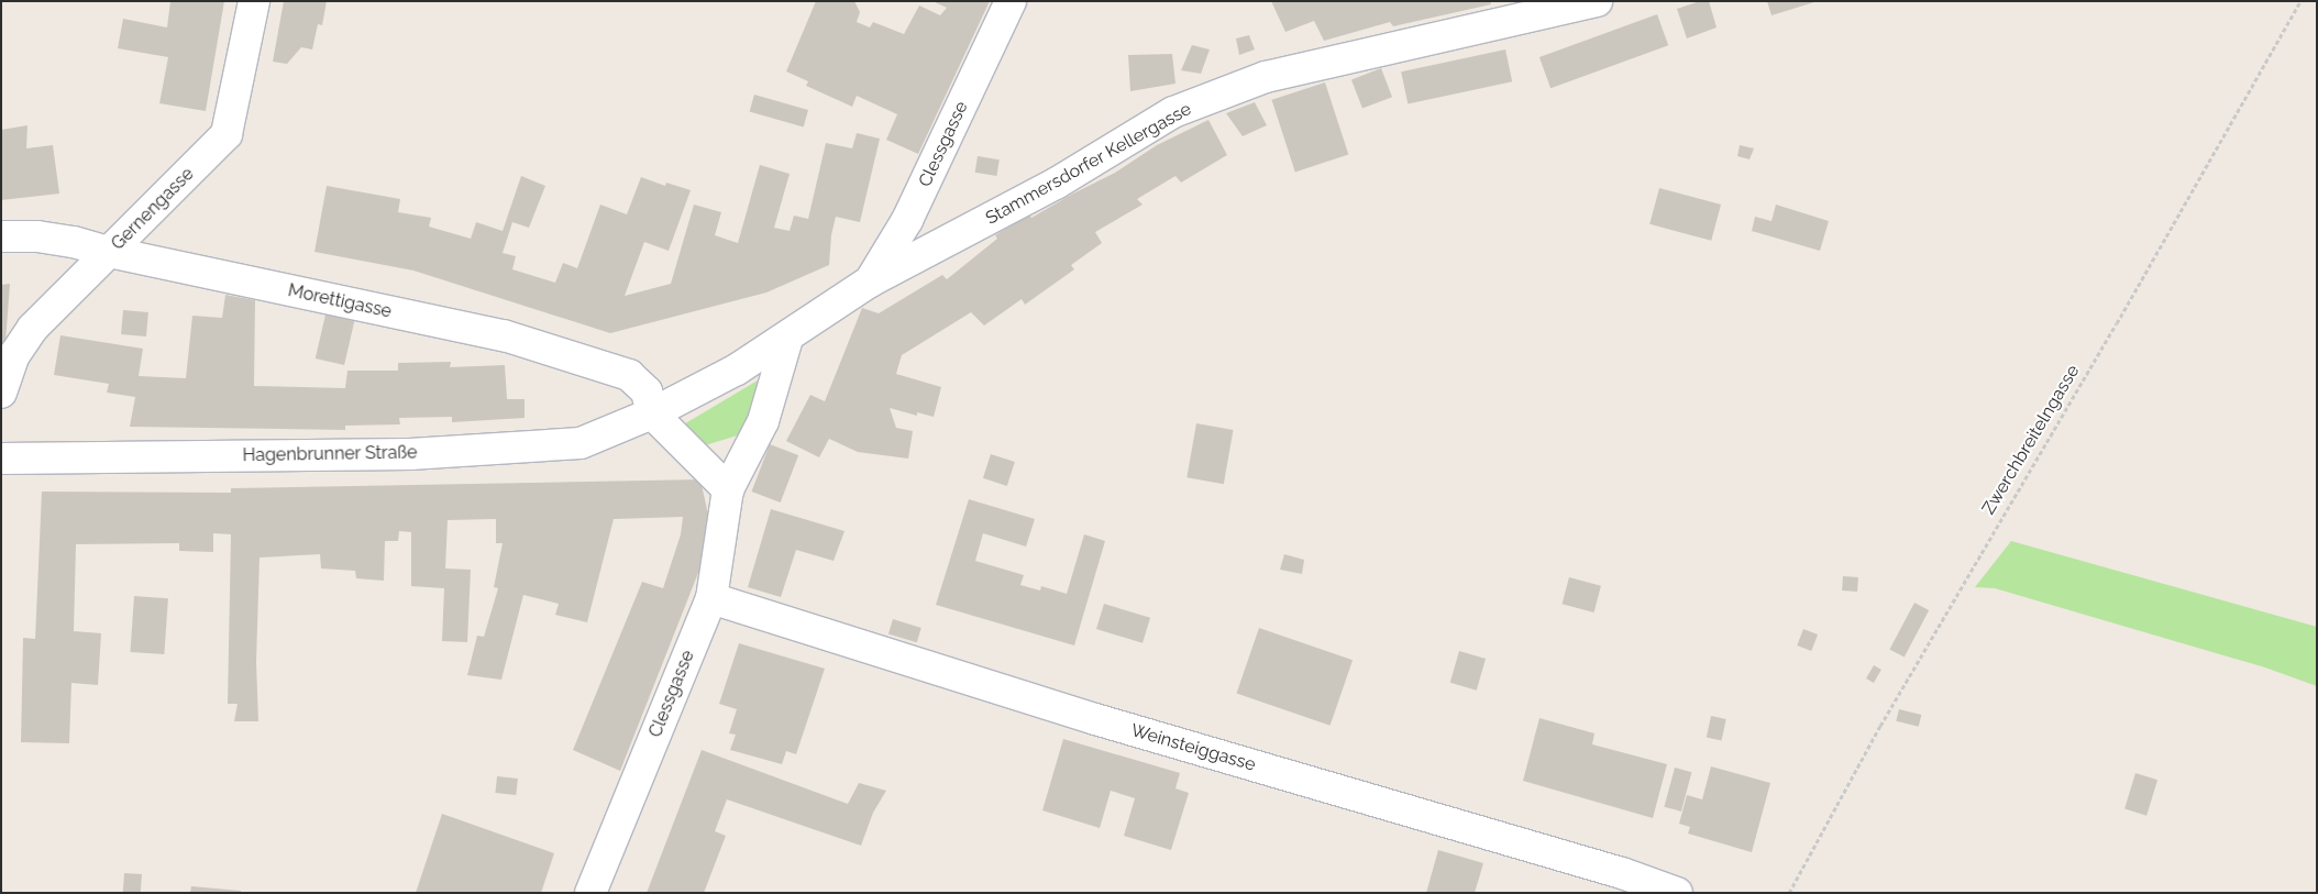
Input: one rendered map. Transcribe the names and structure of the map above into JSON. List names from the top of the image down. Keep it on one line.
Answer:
{"streets":{"street":["Clessgasse","Stammersdorfer Kellergasse","Gernengasse","Morettigasse","Hagenbrunner Straße","Weinsteiggasse"],"path":["Zwerchbreitelngasse"]},"crossings":[["Clessgasse","Stammersdorfer Kellergasse"],["Clessgasse","Weinsteiggasse"],["Stammersdorfer Kellergasse","Morettigasse"],["Stammersdorfer Kellergasse","Hagenbrunner Straße"],["Gernengasse","Morettigasse"],["Morettigasse","Hagenbrunner Straße"]]}
